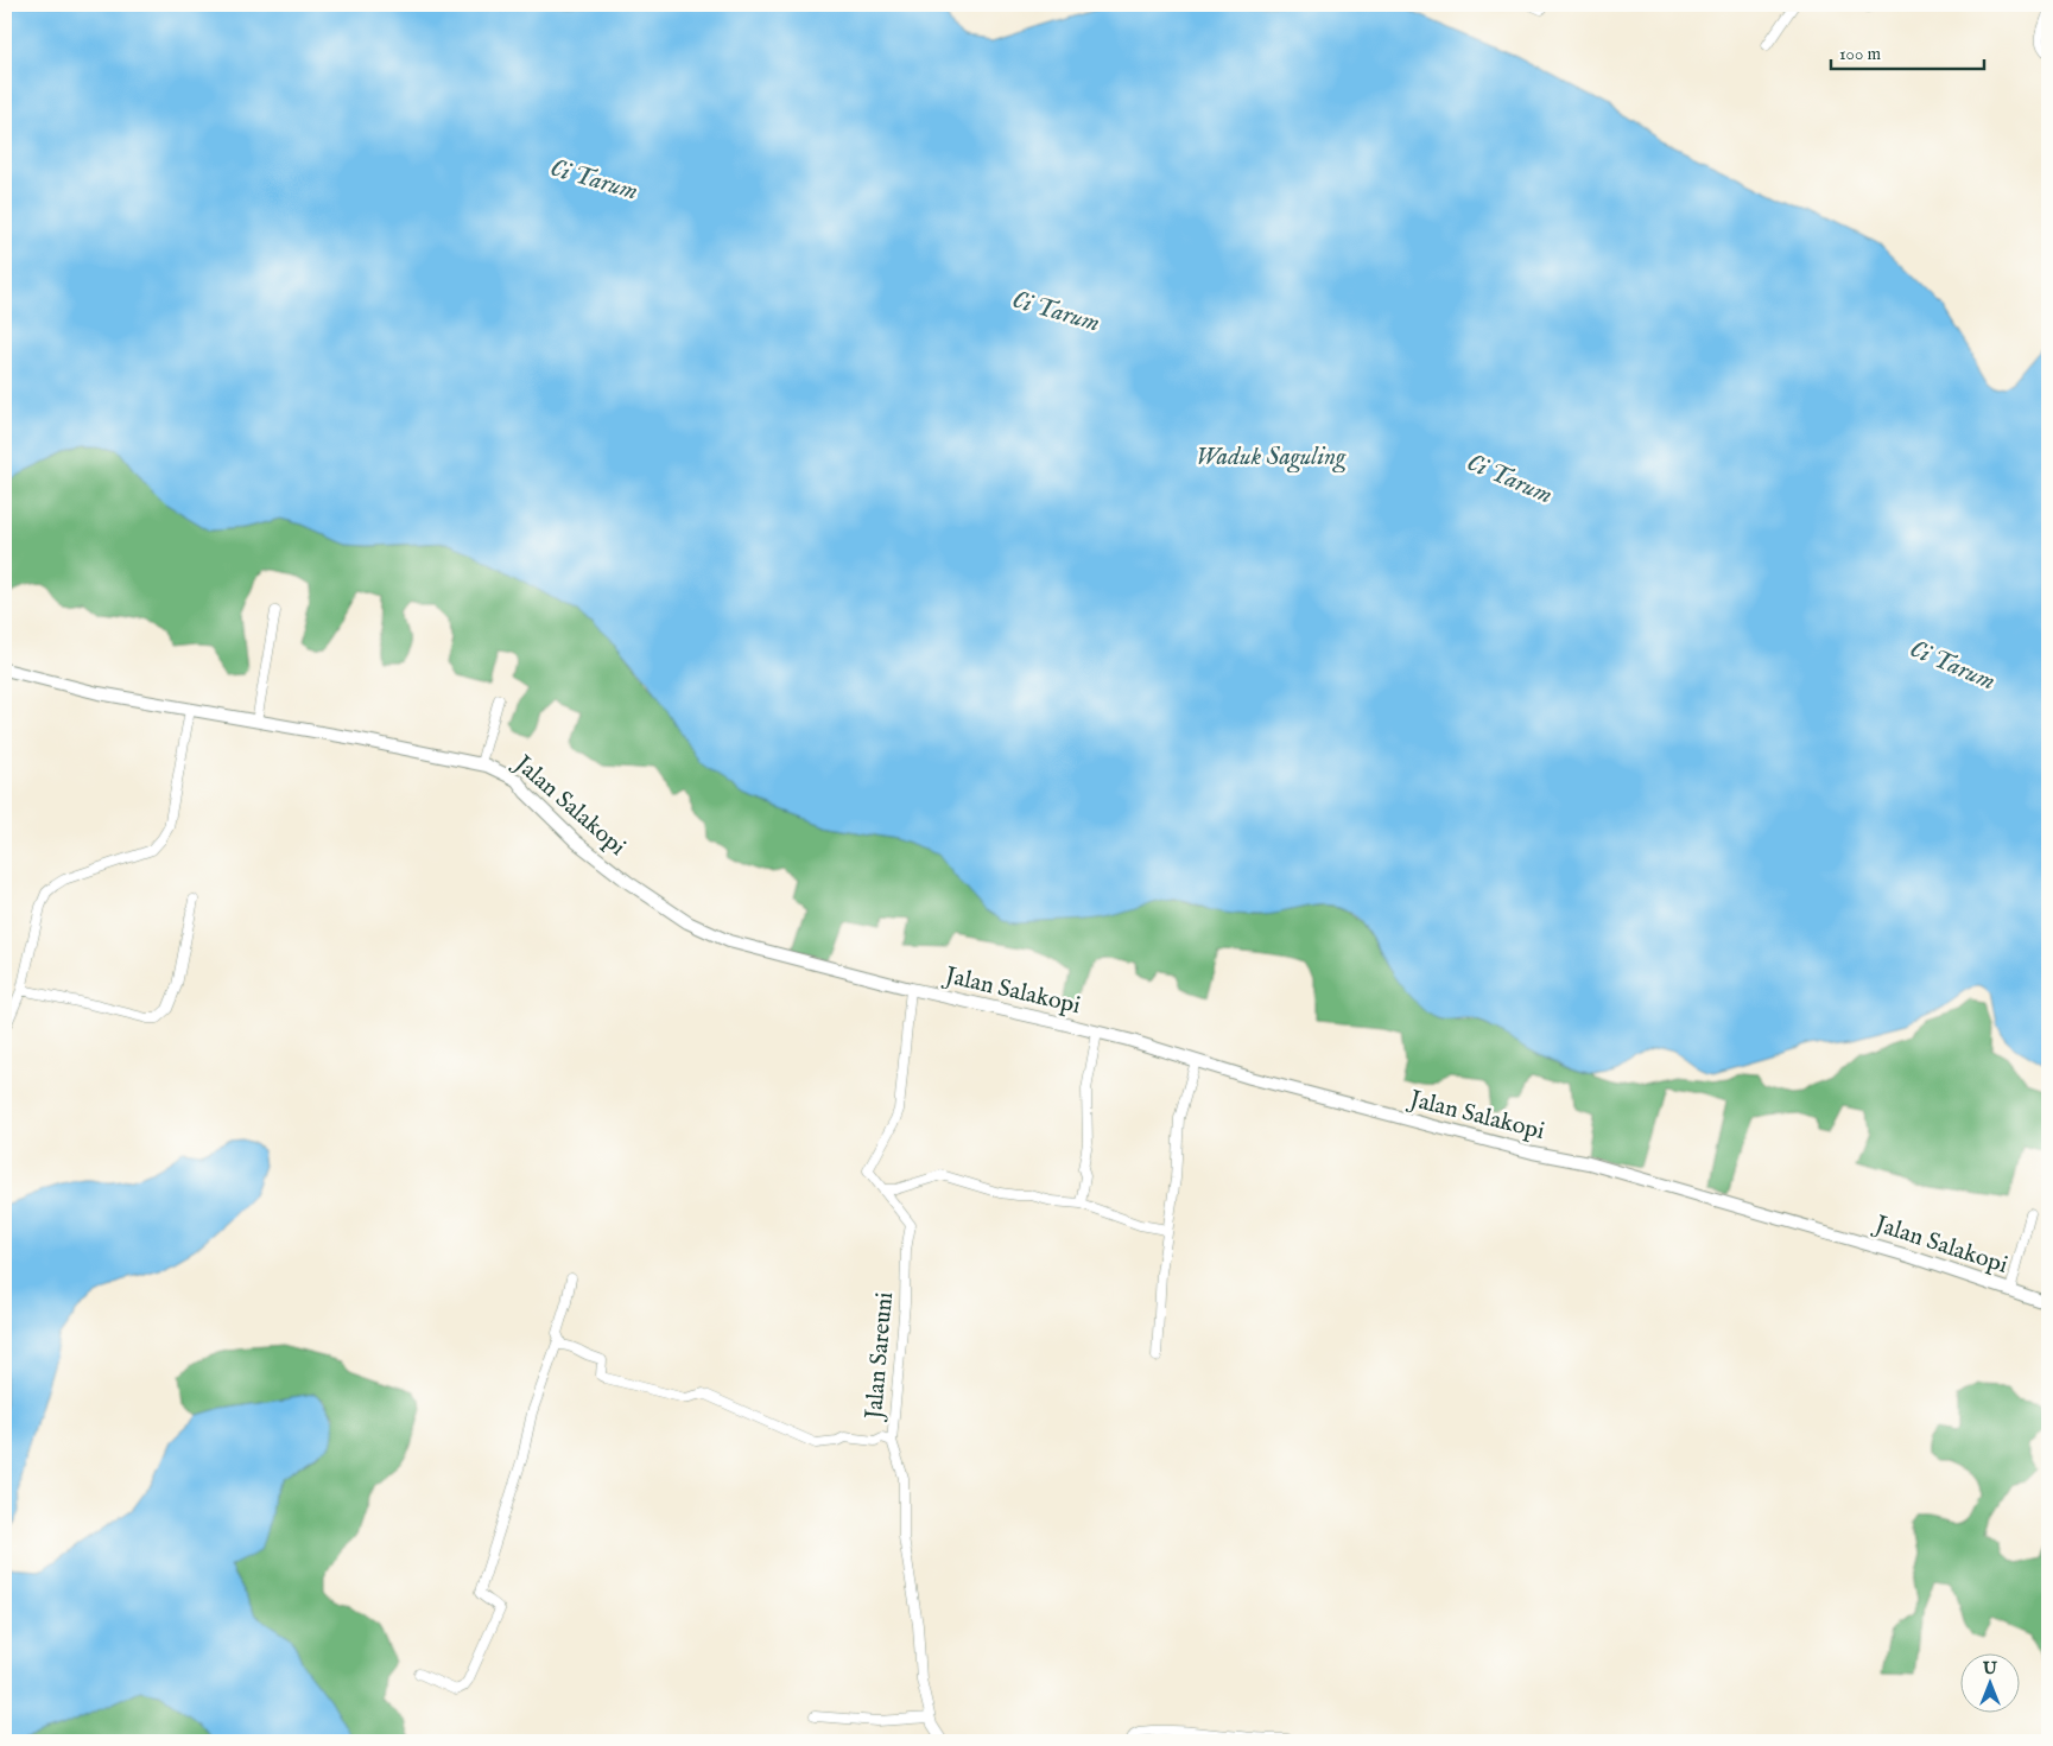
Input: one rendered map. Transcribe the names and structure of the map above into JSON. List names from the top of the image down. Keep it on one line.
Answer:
{"streets":{"street":["Jalan Salakopi","Jalan Sareuni"]},"crossings":[["Jalan Salakopi","Jalan Sareuni"]],"water":["Ci Tarum","Waduk Saguling"],"scale_bar":"100 m","north":"top"}
